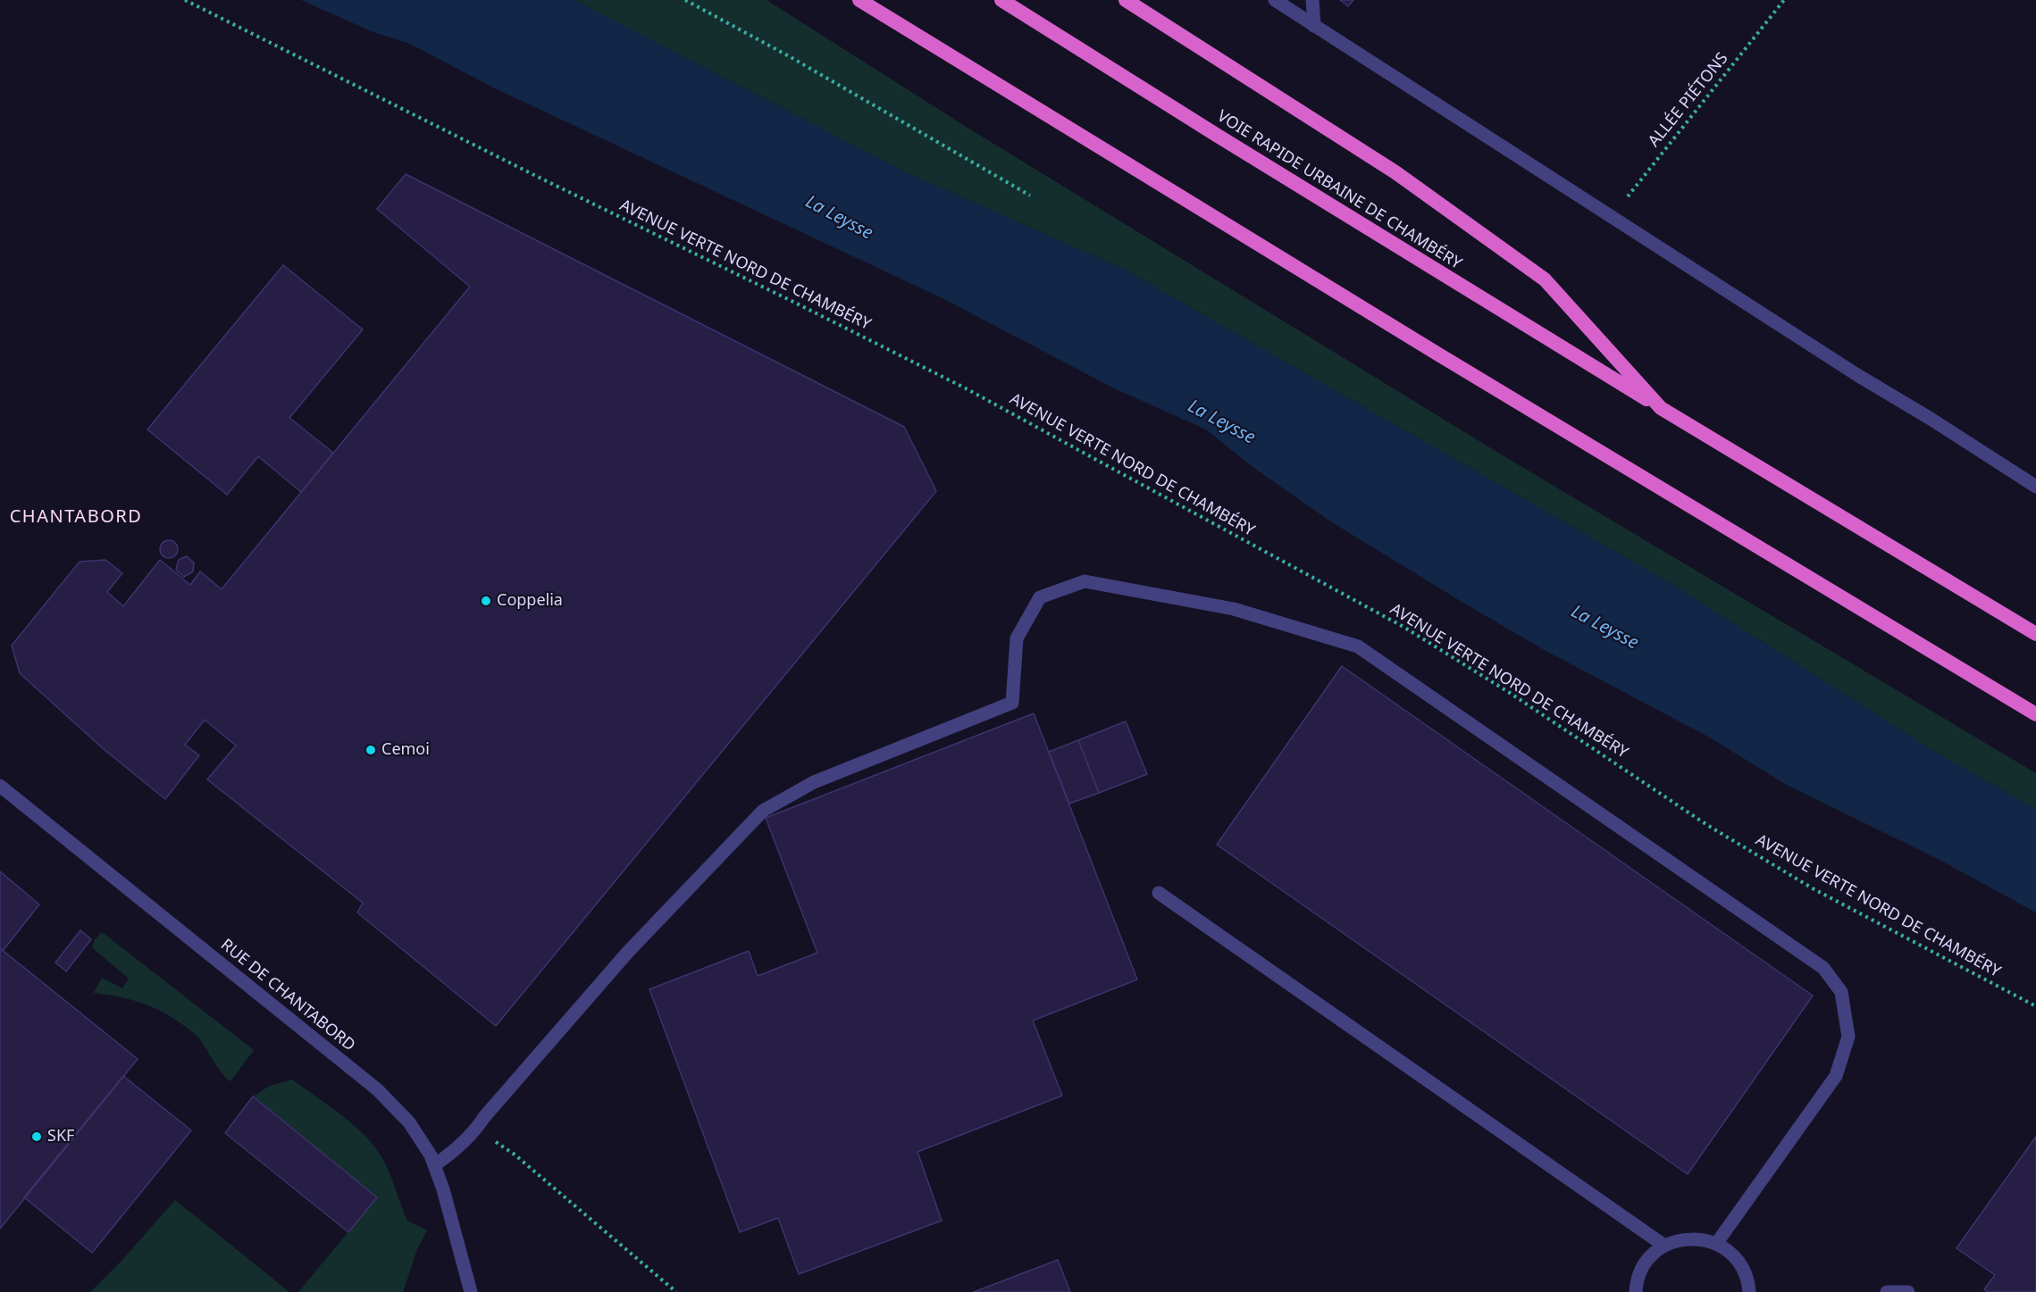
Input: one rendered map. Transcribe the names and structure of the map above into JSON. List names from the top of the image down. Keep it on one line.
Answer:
{"streets":{"highway":["VOIE RAPIDE URBAINE DE CHAMBÉRY"],"street":["RUE DE CHANTABORD"],"path":["ALLÉE PIÉTONS","AVENUE VERTE NORD DE CHAMBÉRY"]},"districts":["CHANTABORD"],"water":["La Leysse"],"places":["Coppelia","Cemoi","SKF"]}
